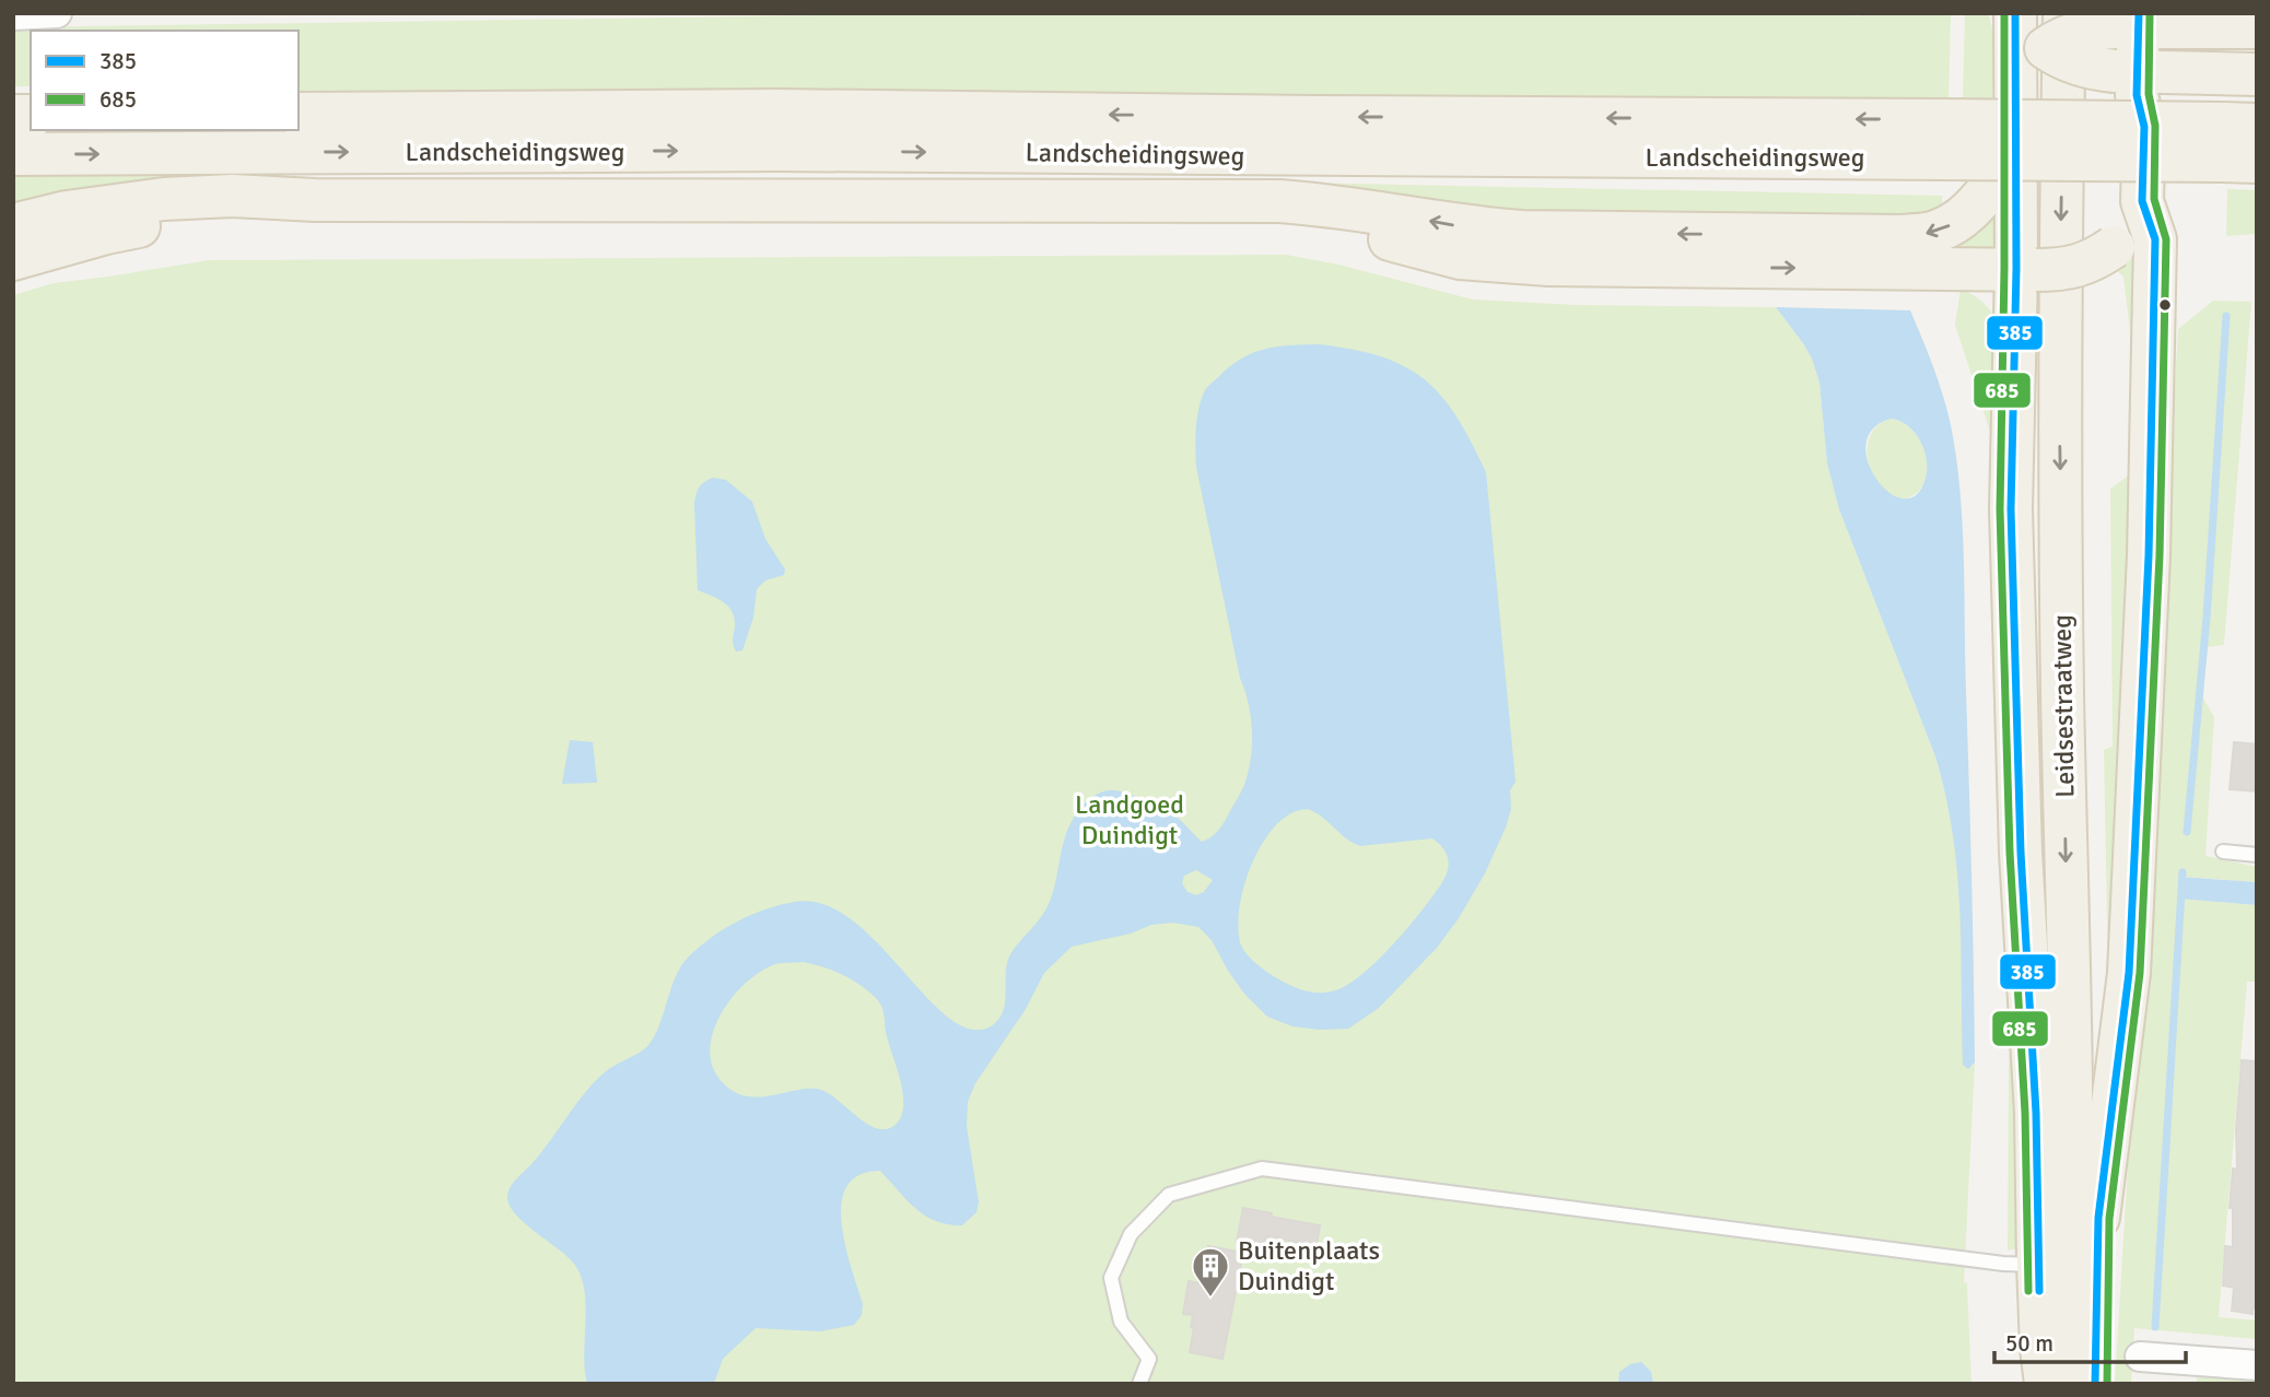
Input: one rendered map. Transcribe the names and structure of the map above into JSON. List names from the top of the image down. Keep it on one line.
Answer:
{"streets":{"main road":["Landscheidingsweg","Leidsestraatweg"]},"parks":["Landgoed Duindigt"],"places":{"building":["Buitenplaats Duindigt"]},"lines":["transit line 385","transit line 685"],"legend":["385","685"],"scale_bar":"50 m"}
